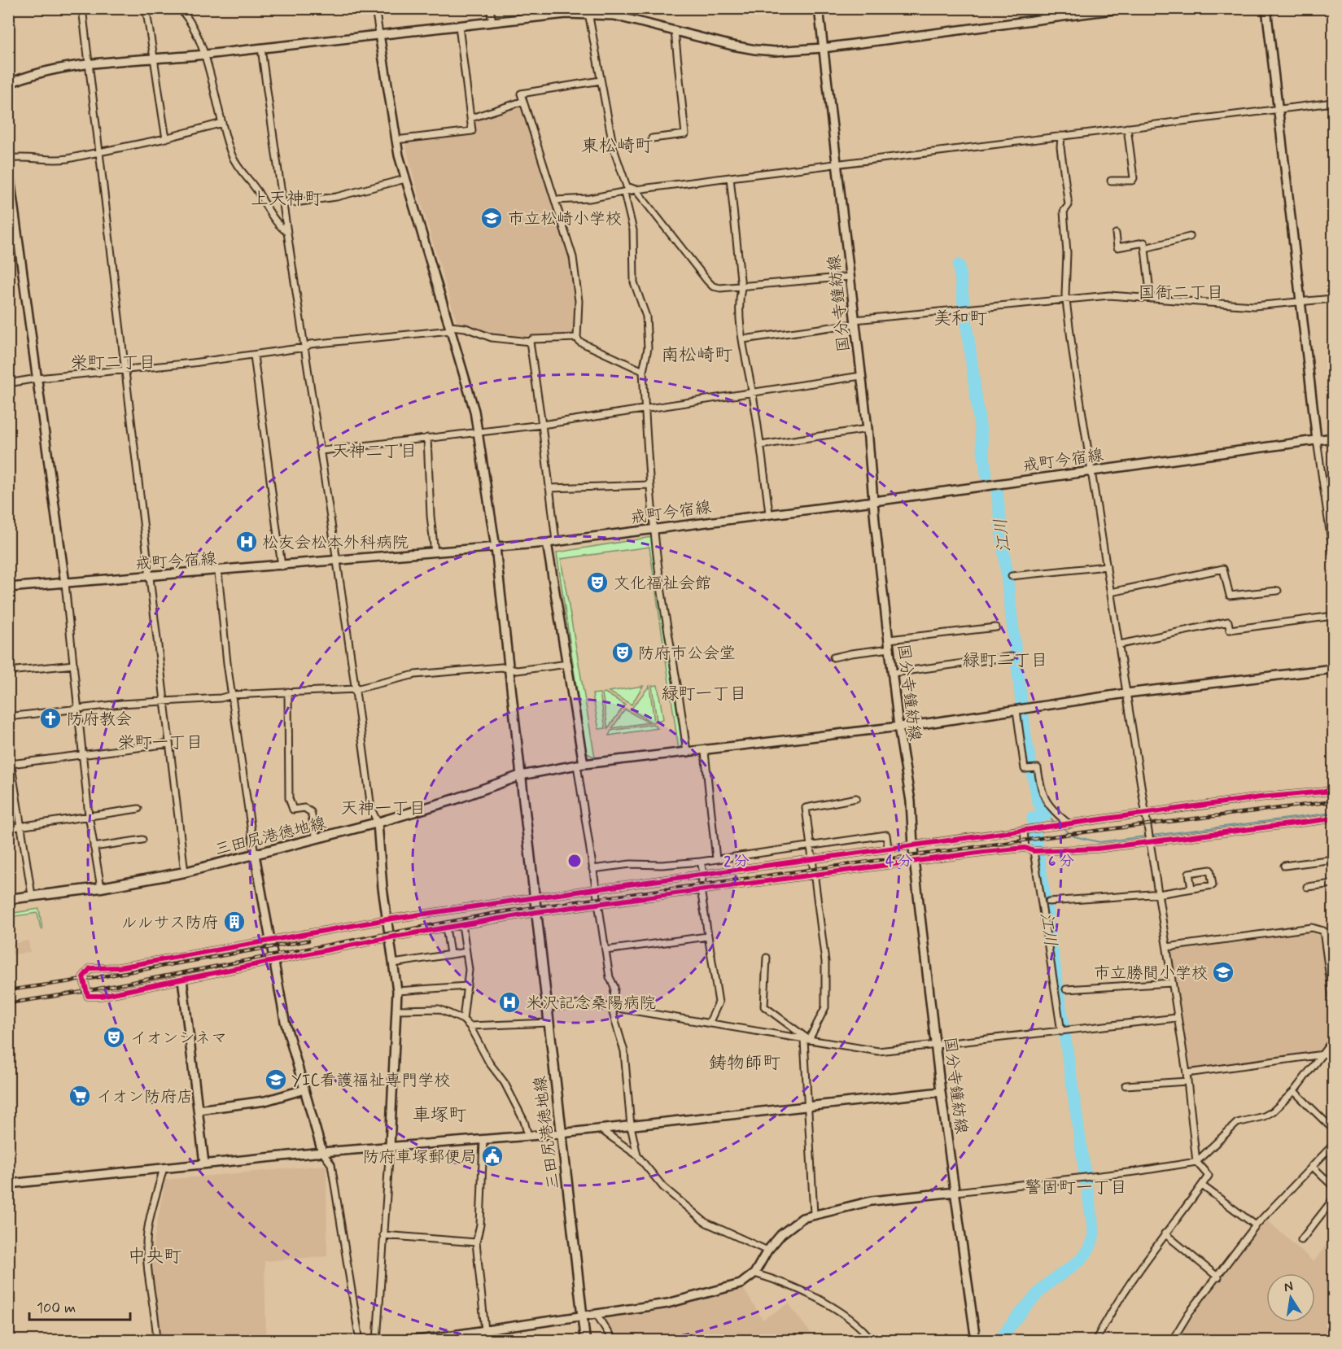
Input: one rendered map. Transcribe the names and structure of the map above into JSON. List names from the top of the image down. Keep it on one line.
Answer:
{"streets":{"main road":["三田尻港徳地線"],"street":["国分寺鐘紡線","戒町今宿線"]},"crossings":[["国分寺鐘紡線","戒町今宿線"]],"districts":["東松崎町","上天神町","国衙二丁目","美和町","南松崎町","栄町二丁目","天神二丁目","緑町二丁目","緑町一丁目","栄町一丁目","天神一丁目","鋳物師町","車塚町","警固町一丁目","中央町"],"water":["江川"],"places":{"school or university":["市立松崎小学校","市立勝間小学校","YIC看護福祉専門学校"],"hospital":["松友会松本外科病院","米沢記念桑陽病院"],"theatre":["文化福祉会館","防府市公会堂","イオンシネマ"],"church":["防府教会"],"building":["ルルサス防府"],"supermarket":["イオン防府店"],"public building":["防府車塚郵便局"]},"scale_bar":"100 m","north":"top","rings":["2 分","4 分","6 分"]}
